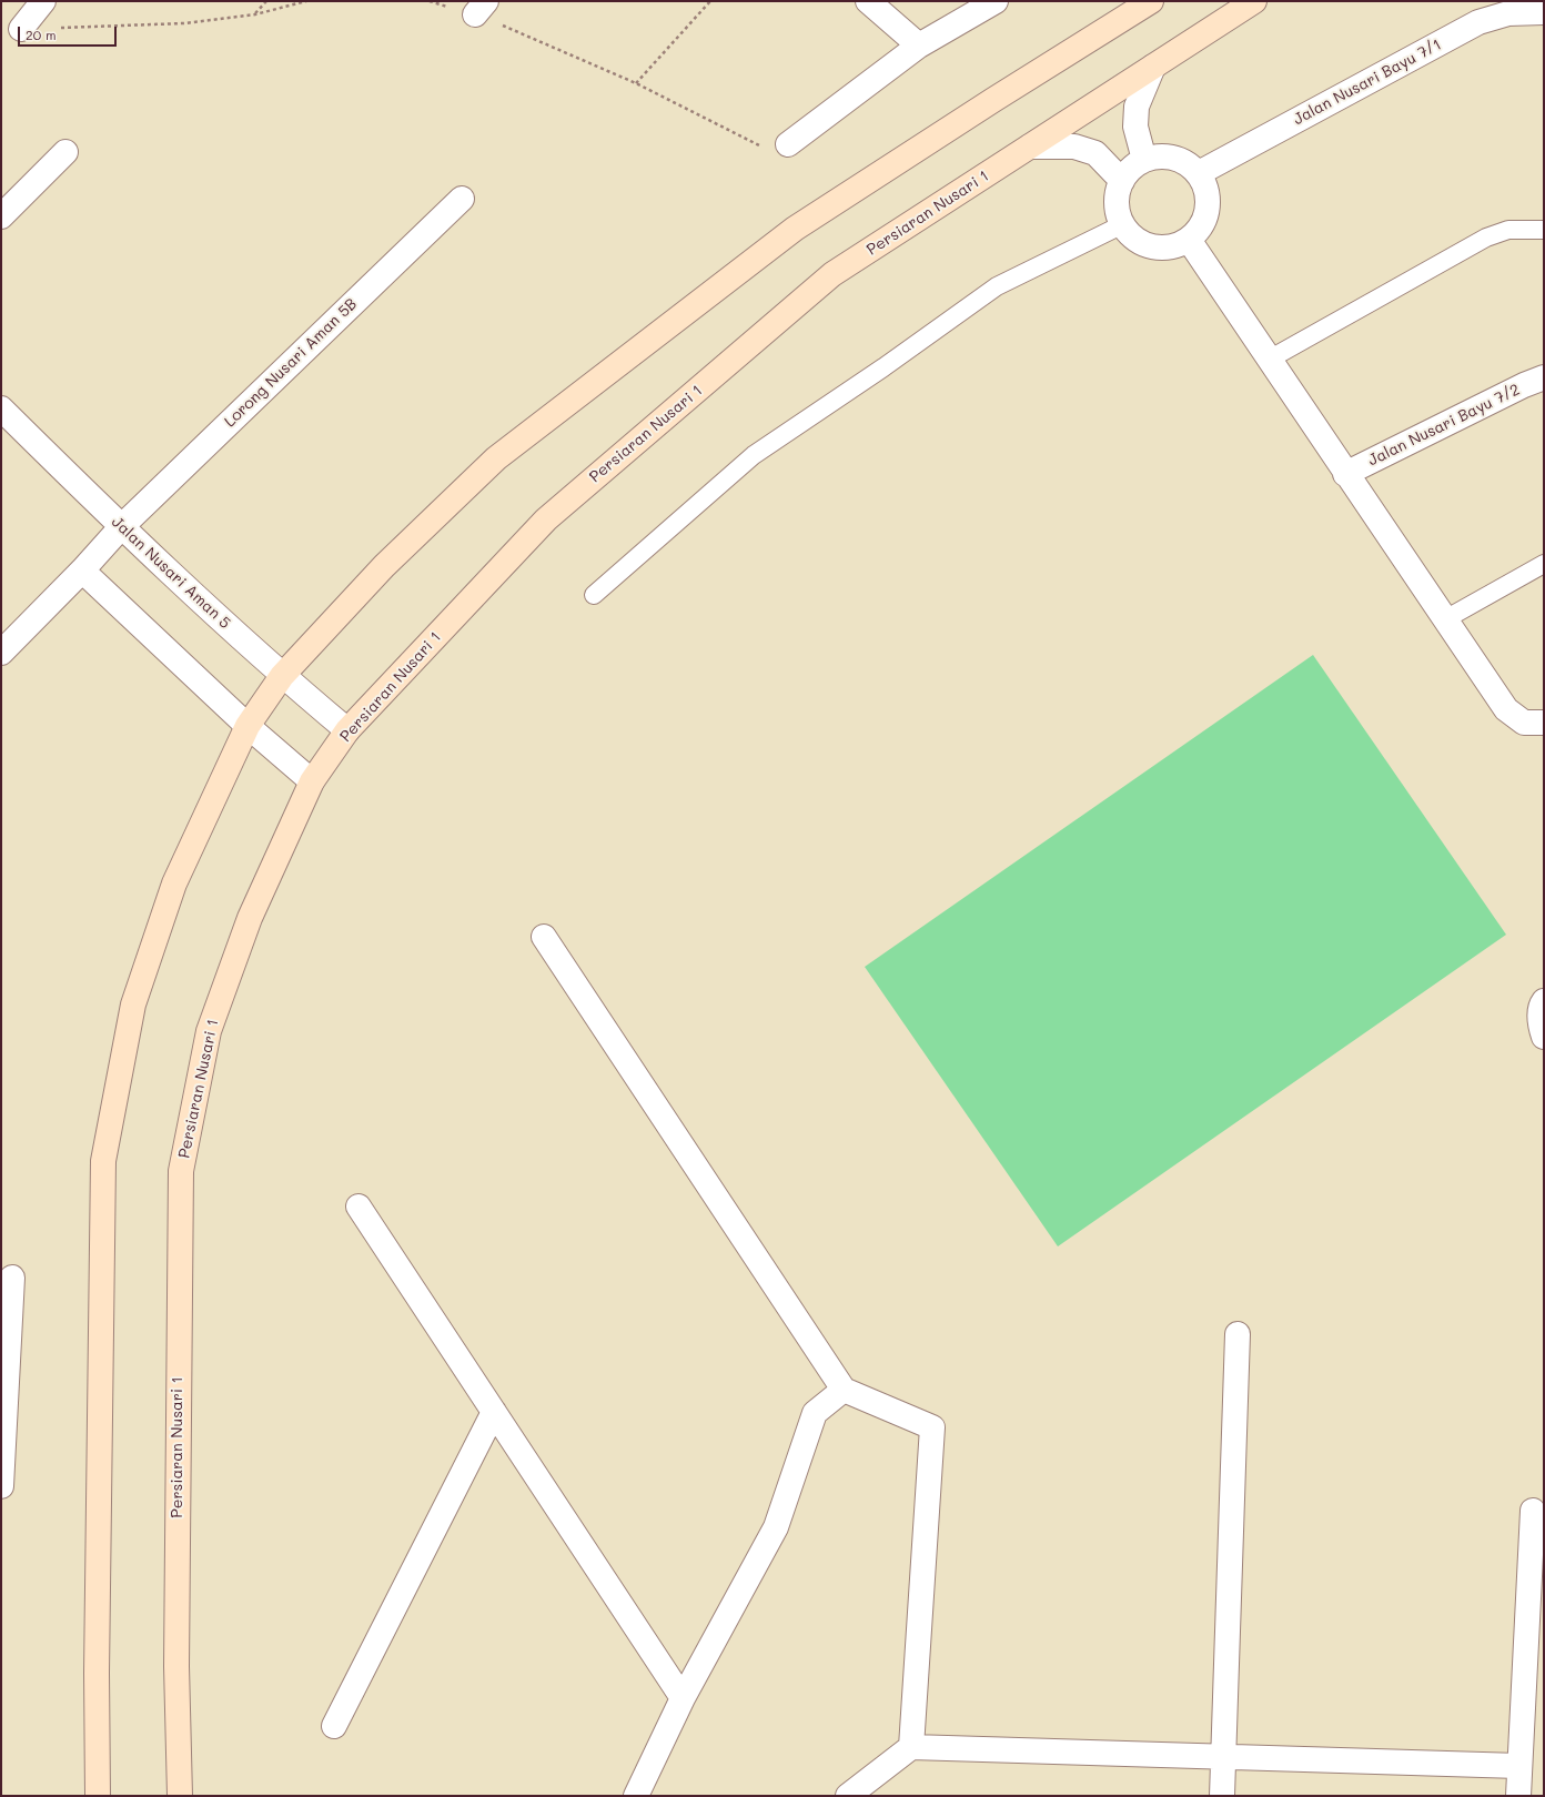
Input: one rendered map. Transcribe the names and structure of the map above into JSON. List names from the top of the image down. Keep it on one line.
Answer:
{"streets":{"main road":["Persiaran Nusari 1"],"street":["Jalan Nusari Bayu 7/1","Lorong Nusari Aman 5B","Jalan Nusari Bayu 7/2","Jalan Nusari Aman 5"]},"crossings":[["Persiaran Nusari 1","Jalan Nusari Aman 5"],["Lorong Nusari Aman 5B","Jalan Nusari Aman 5"]],"scale_bar":"20 m"}
